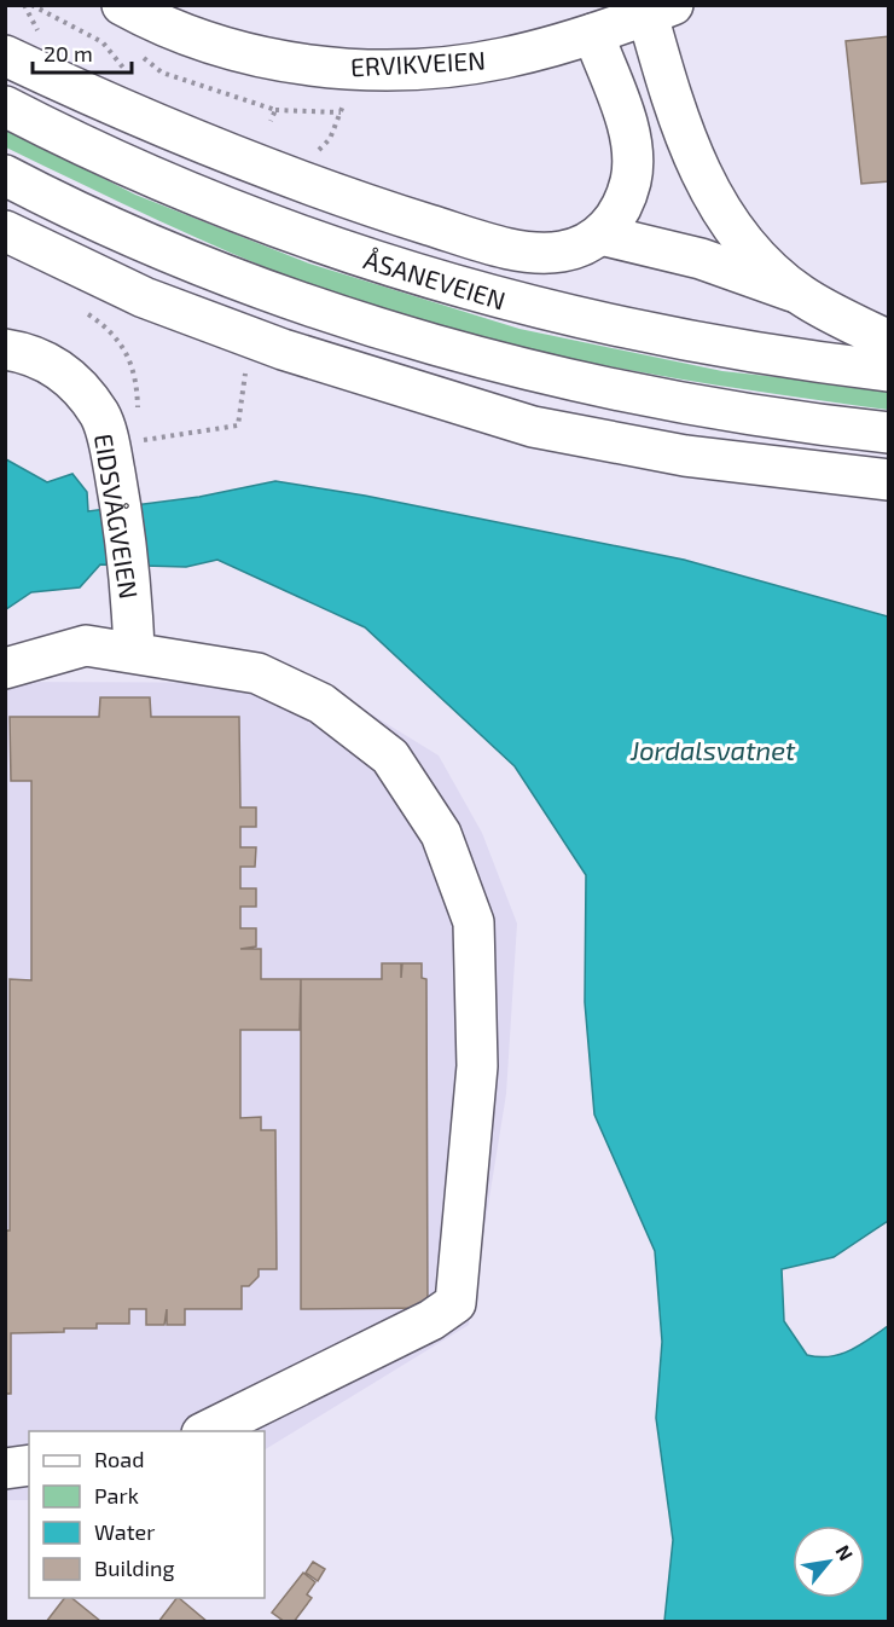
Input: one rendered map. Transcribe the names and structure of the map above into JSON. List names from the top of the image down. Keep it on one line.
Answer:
{"streets":{"main road":["ERVIKVEIEN","ÅSANEVEIEN","EIDSVÅGVEIEN"]},"water":["Jordalsvatnet"],"legend":["Road","Park","Water","Building"],"scale_bar":"20 m","north":"top right"}
